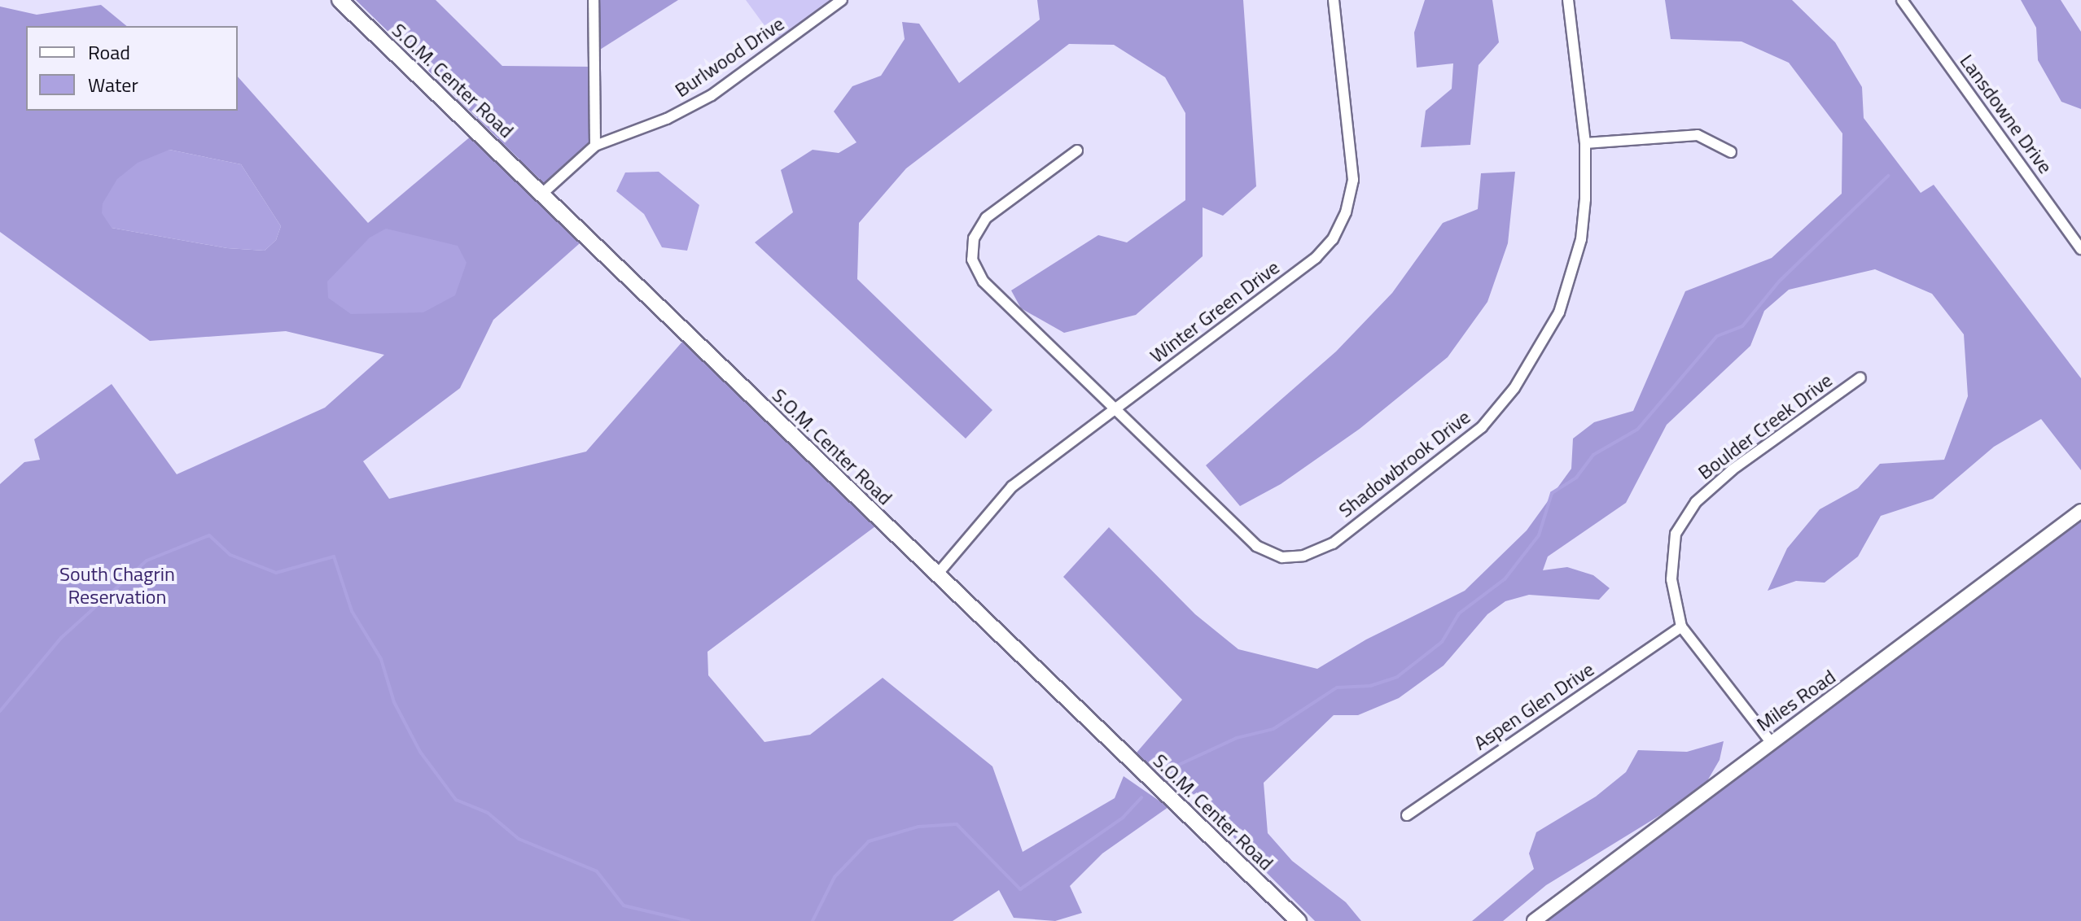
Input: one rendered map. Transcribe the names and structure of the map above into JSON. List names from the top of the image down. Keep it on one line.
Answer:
{"streets":{"main road":["S.O.M. Center Road","Miles Road"],"street":["Burlwood Drive","Lansdowne Drive","Winter Green Drive","Boulder Creek Drive","Shadowbrook Drive","Aspen Glen Drive"]},"crossings":[["S.O.M. Center Road","Winter Green Drive"],["Winter Green Drive","Shadowbrook Drive"],["Boulder Creek Drive","Miles Road"],["Boulder Creek Drive","Aspen Glen Drive"]],"parks":["South Chagrin Reservation"],"legend":["Road","Water"]}
